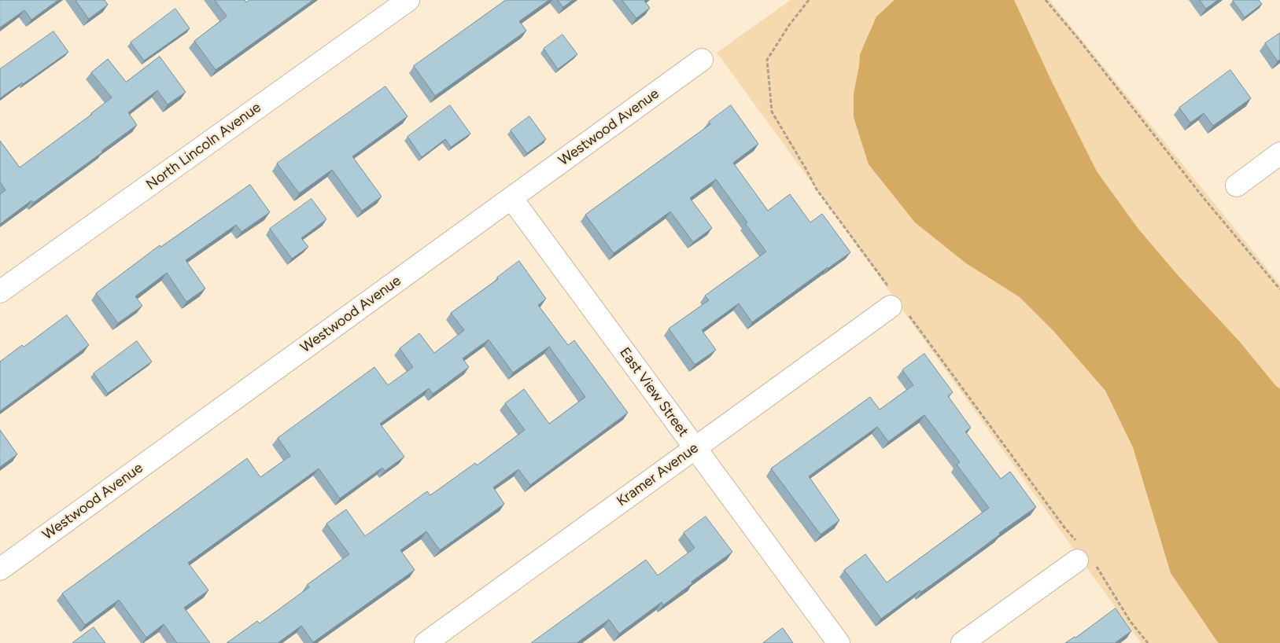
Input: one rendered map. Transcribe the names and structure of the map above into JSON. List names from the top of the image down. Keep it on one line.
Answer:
{"streets":{"street":["Westwood Avenue","North Lincoln Avenue","East View Street","Kramer Avenue"]},"crossings":[["Westwood Avenue","East View Street"],["East View Street","Kramer Avenue"]]}
